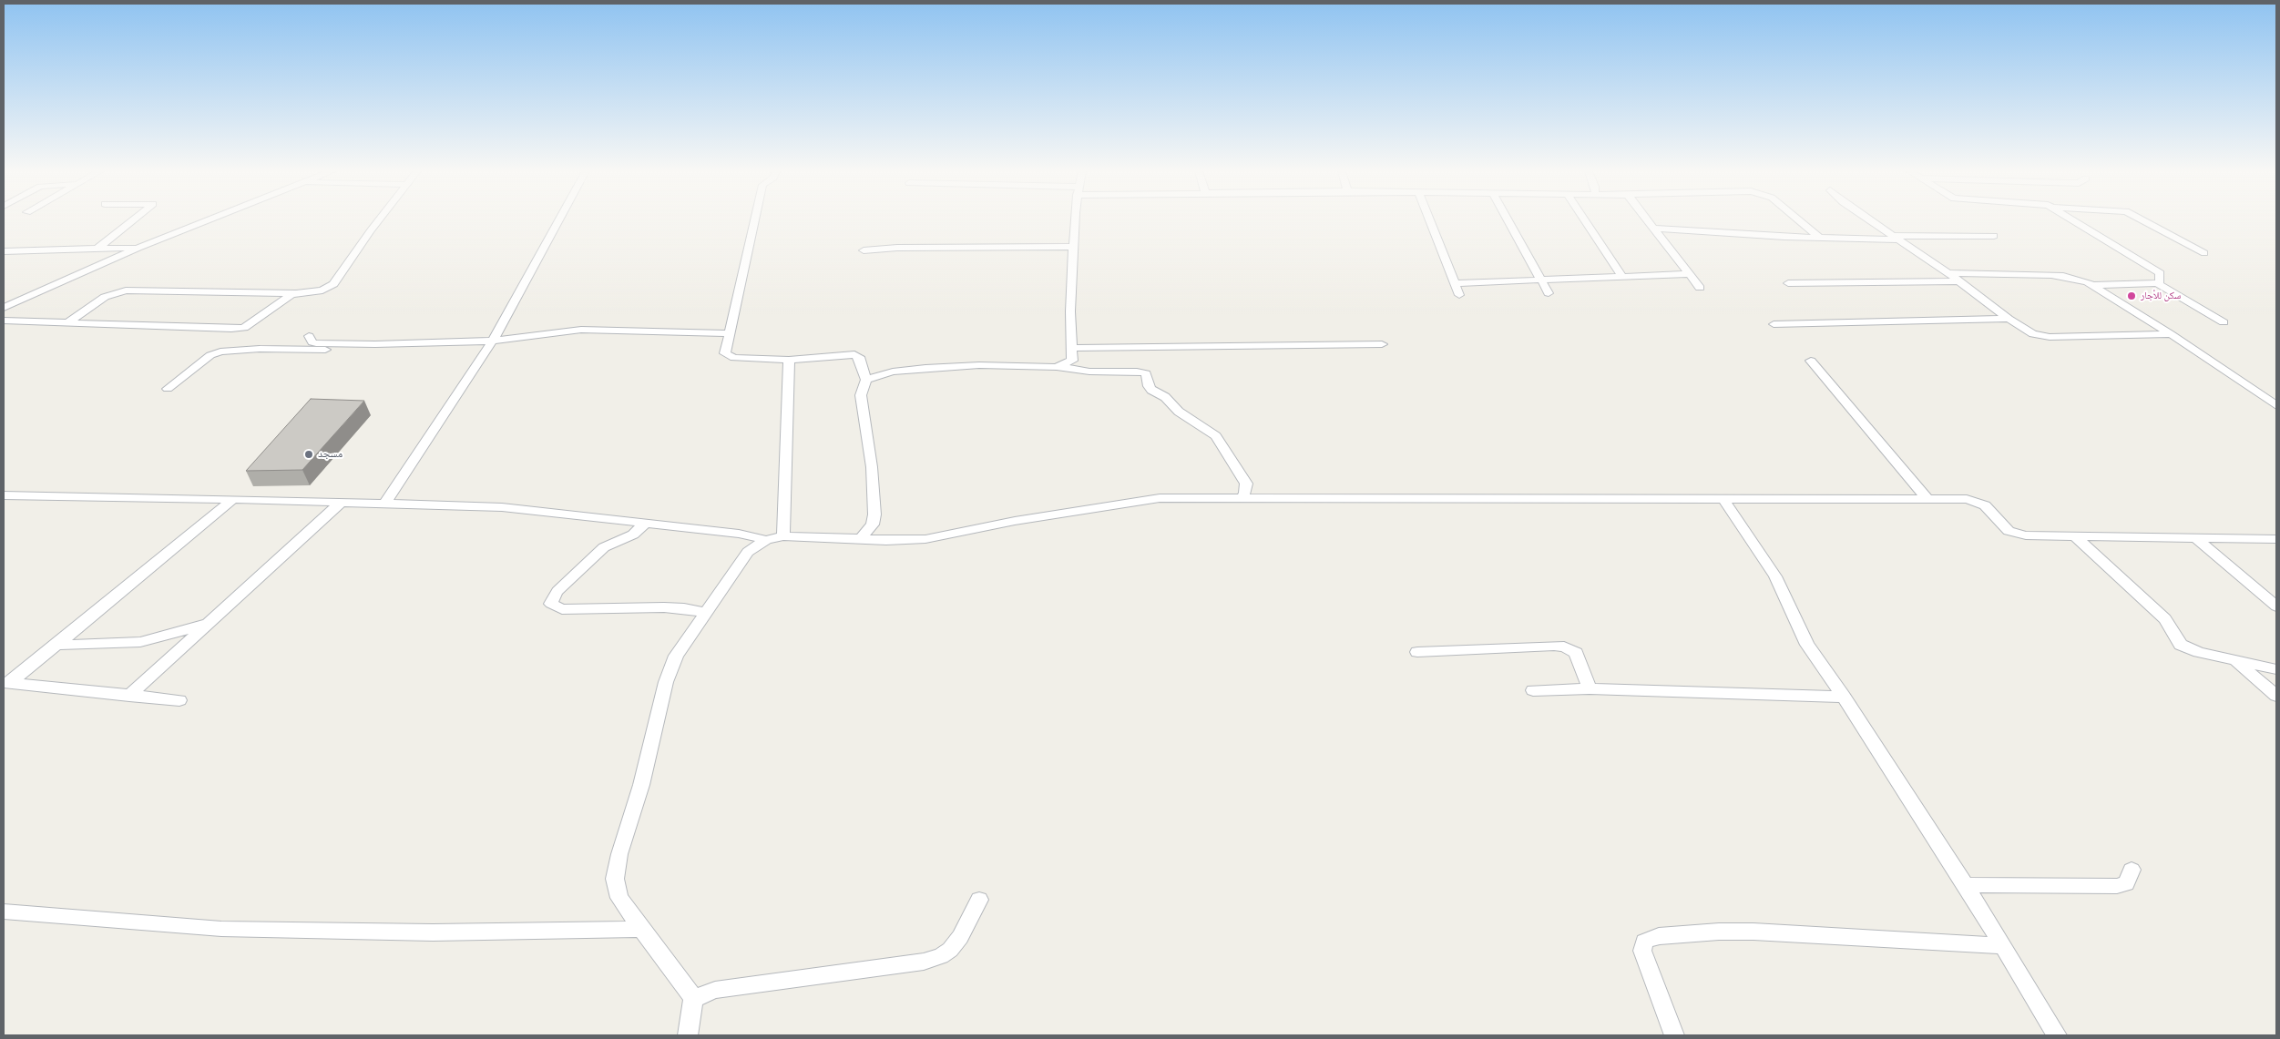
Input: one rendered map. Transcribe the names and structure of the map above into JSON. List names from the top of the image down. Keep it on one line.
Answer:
{"places":["سكن للأجار","مسجد"]}
